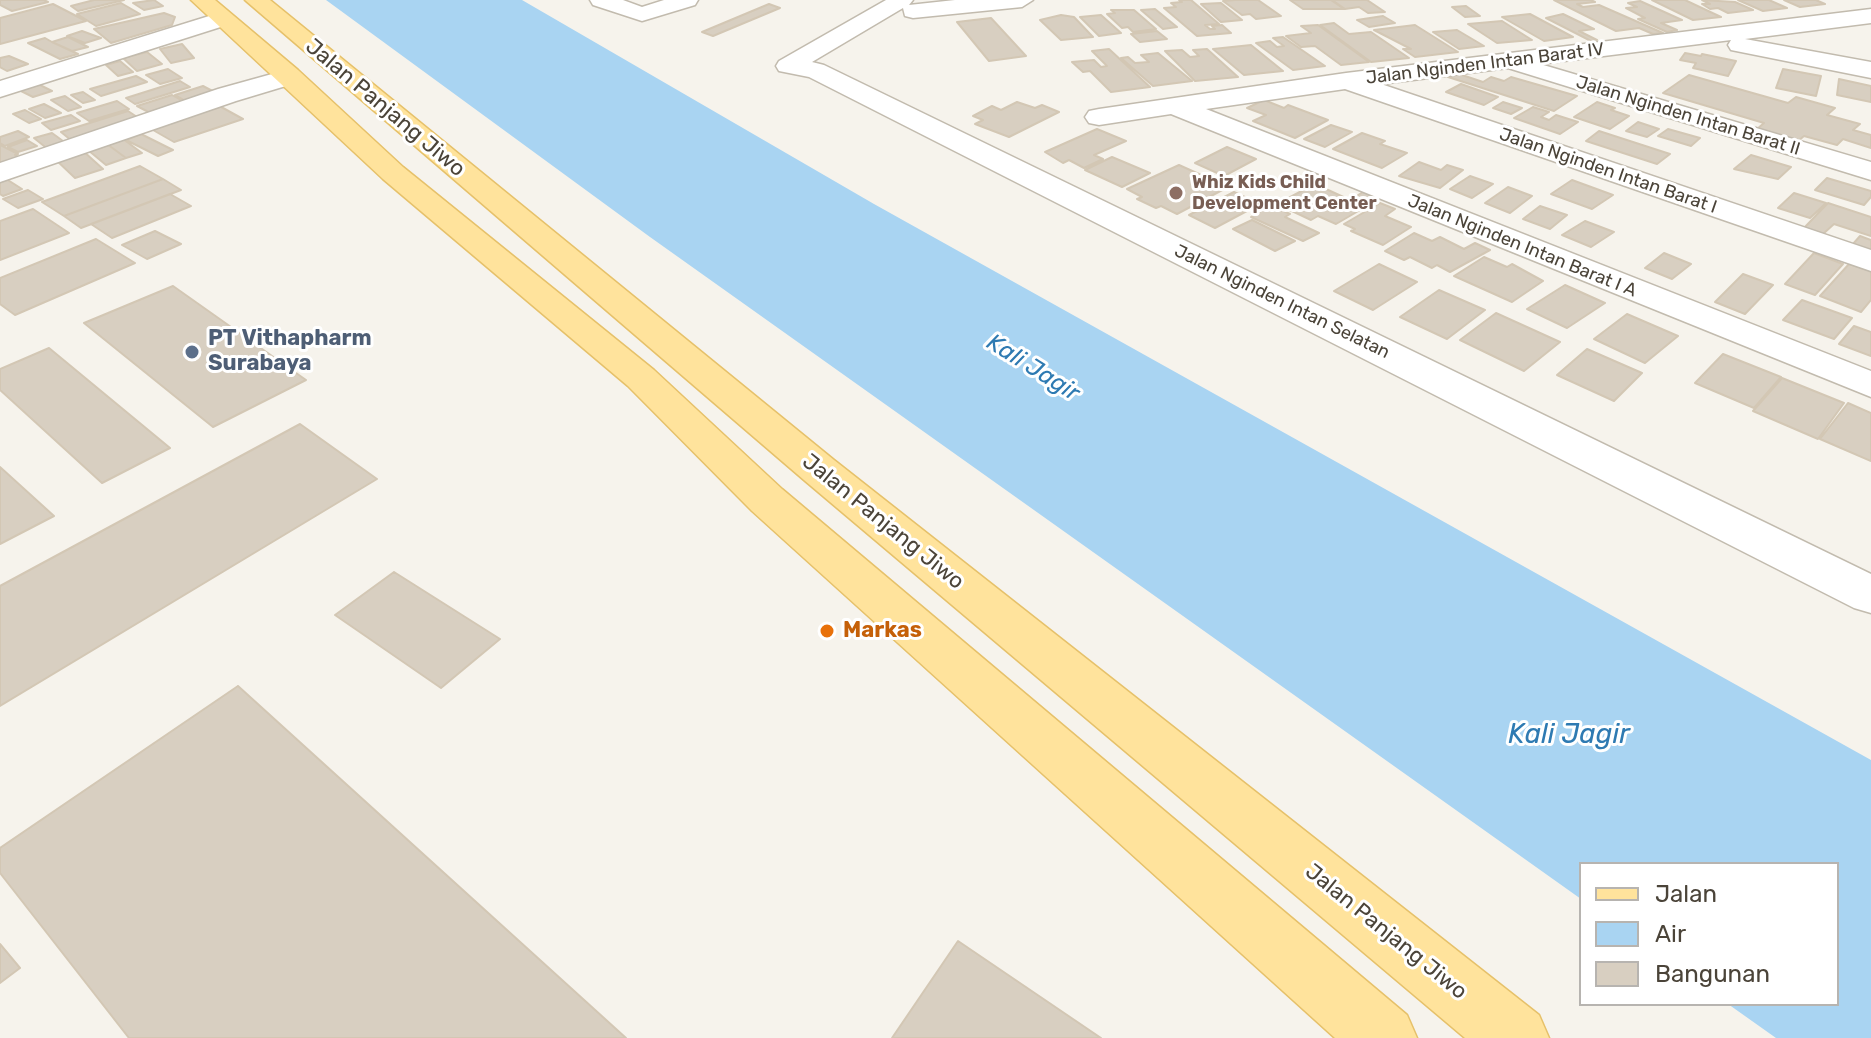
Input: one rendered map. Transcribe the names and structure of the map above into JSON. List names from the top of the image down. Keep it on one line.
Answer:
{"streets":{"main road":["Jalan Panjang Jiwo"],"street":["Jalan Nginden Intan Barat IV","Jalan Nginden Intan Barat II","Jalan Nginden Intan Barat I","Jalan Nginden Intan Barat I A","Jalan Nginden Intan Selatan"]},"crossings":[["Jalan Nginden Intan Barat IV","Jalan Nginden Intan Barat II"],["Jalan Nginden Intan Barat IV","Jalan Nginden Intan Barat I"],["Jalan Nginden Intan Barat IV","Jalan Nginden Intan Barat I A"]],"water":["Kali Jagir"],"places":["Whiz Kids Child Development Center","PT Vithapharm Surabaya","Markas"],"legend":["Jalan","Air","Bangunan"]}
